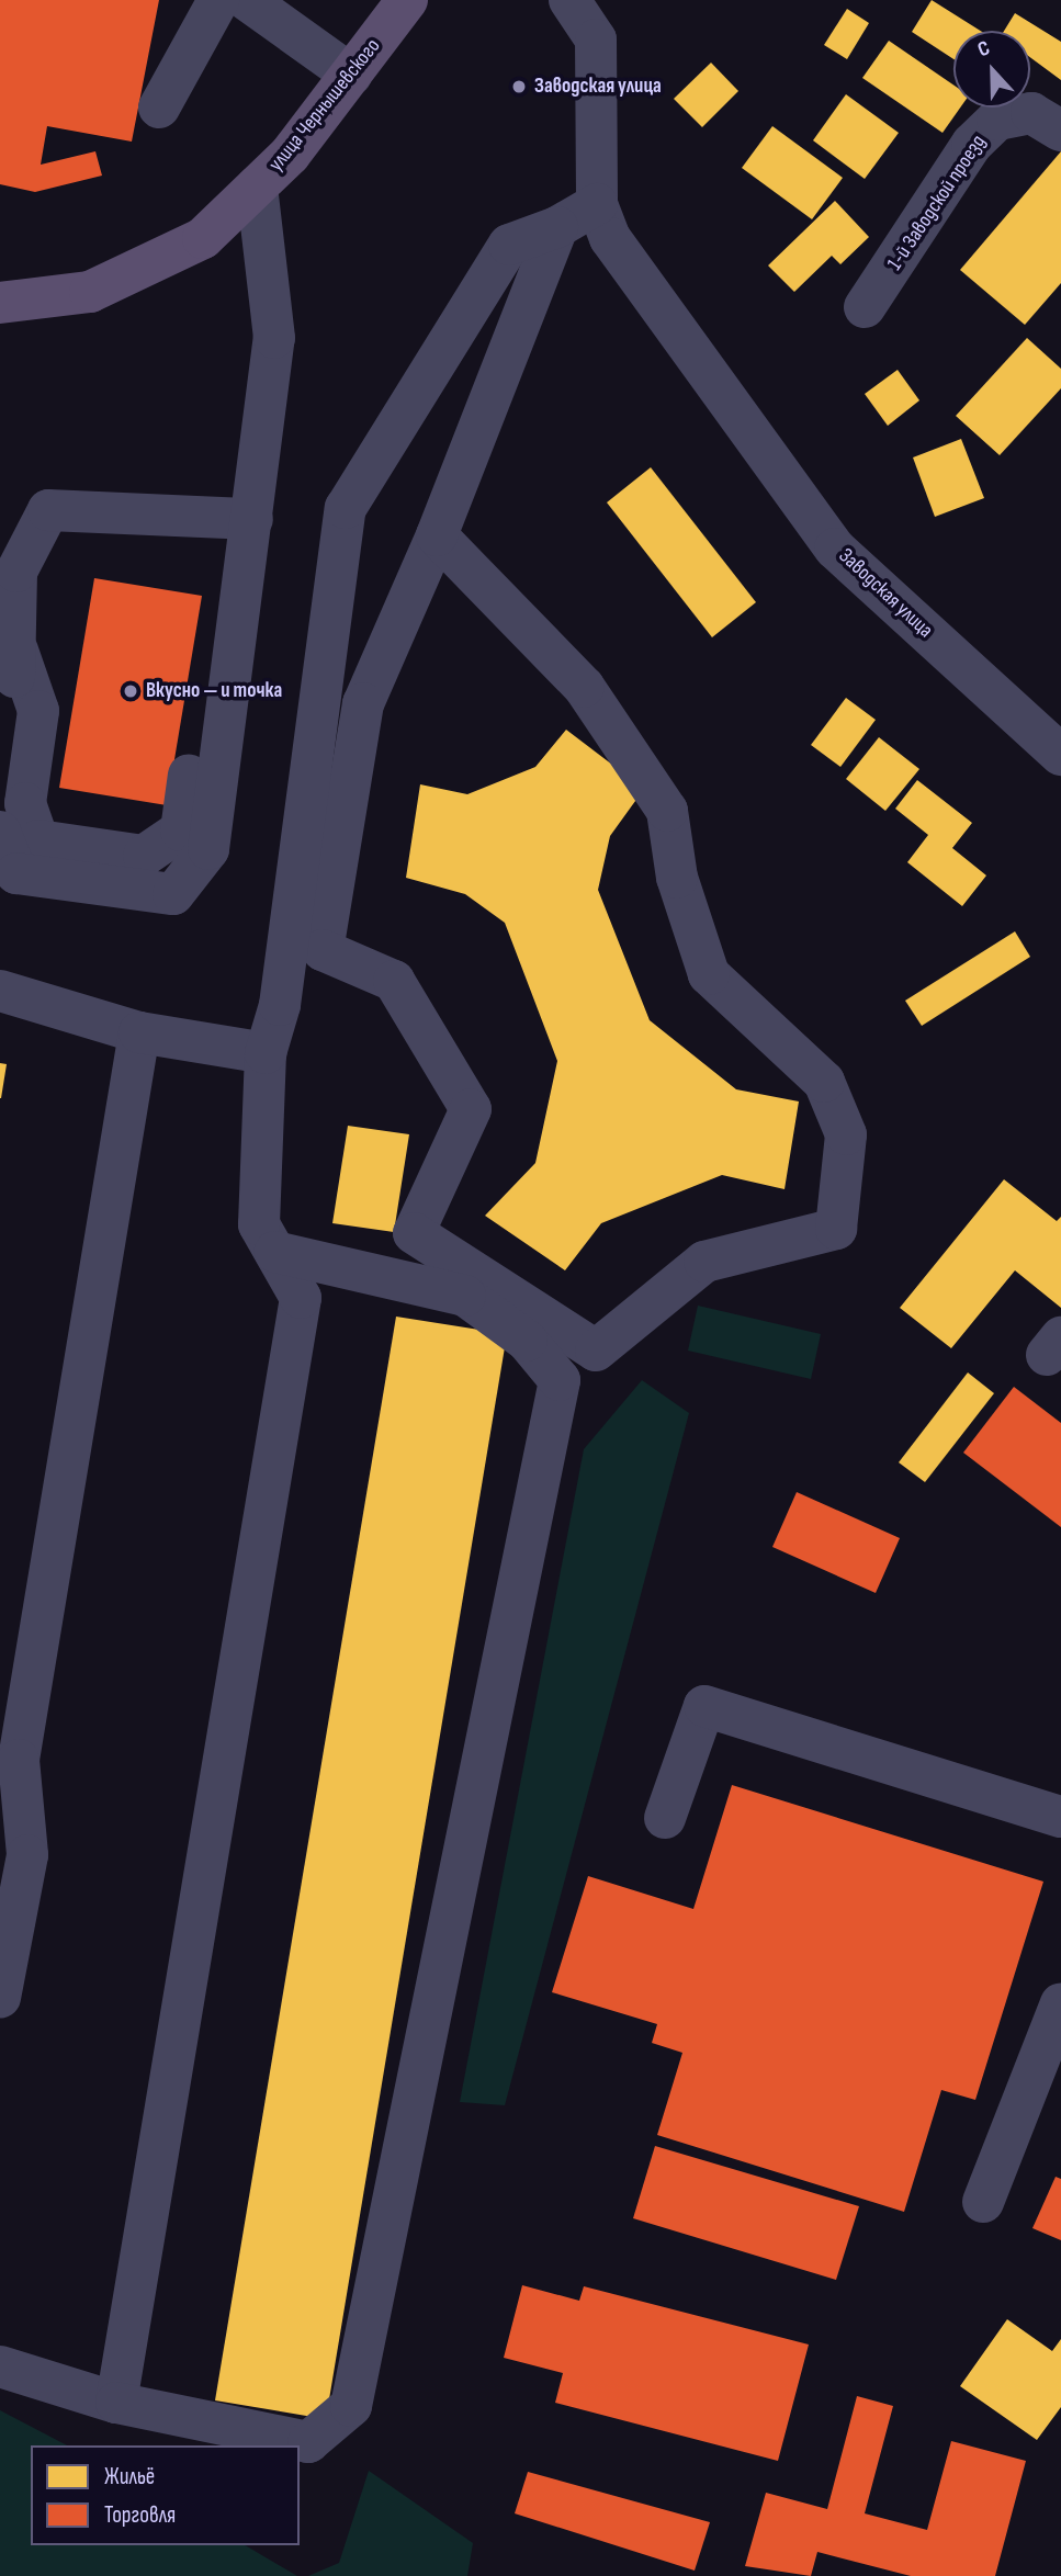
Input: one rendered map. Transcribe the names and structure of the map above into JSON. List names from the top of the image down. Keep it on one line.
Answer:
{"streets":{"main road":["улица Чернышевского"],"street":["1-й Заводской проезд","Заводская улица"]},"places":["Заводская улица","Вкусно — и точка"],"legend":["Жильё","Торговля"],"north":"top"}
